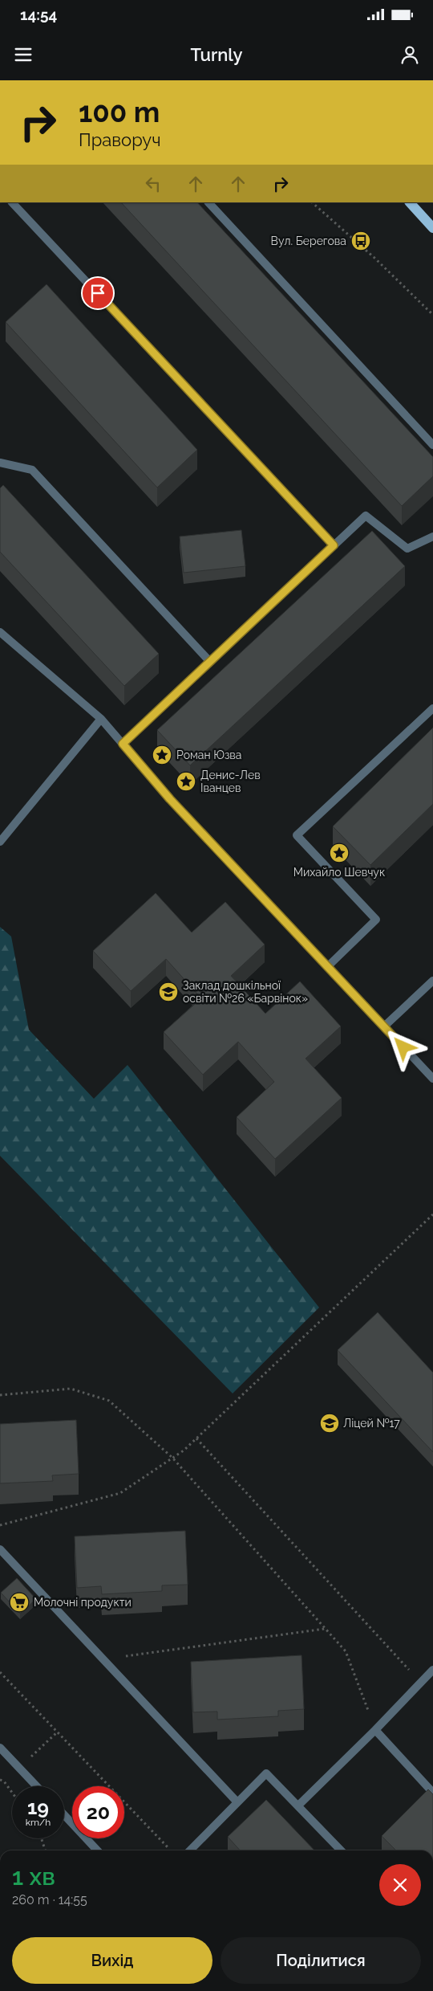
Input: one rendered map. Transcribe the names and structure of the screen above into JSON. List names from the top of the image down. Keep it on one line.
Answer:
{"places":{"bus stop":["Вул. Берегова"],"place":["Роман Юзва","Денис-Лев Іванцев","Михайло Шевчук"],"school or university":["Заклад дошкільної освіти №26 «Барвінок»","Ліцей №17"],"supermarket":["Молочні продукти"]},"page":{"status":"14:54","header":"Turnly","turn":["100 m","Праворуч"],"speed":"19 km/h","limit":"20","heading":["1 хв","260 m · 14:55"],"buttons":["Вихід","Поділитися"]}}
